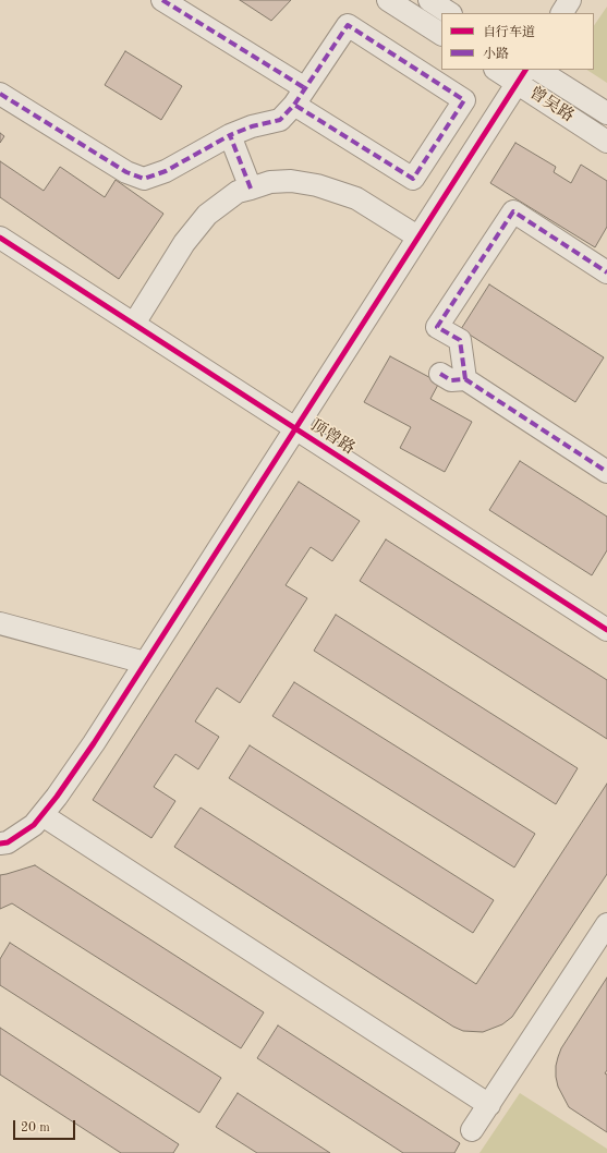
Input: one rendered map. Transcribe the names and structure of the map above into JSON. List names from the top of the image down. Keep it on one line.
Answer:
{"streets":{"street":["曾吴路","顶曾路"]},"legend":["自行车道","小路"],"scale_bar":"20 m"}
